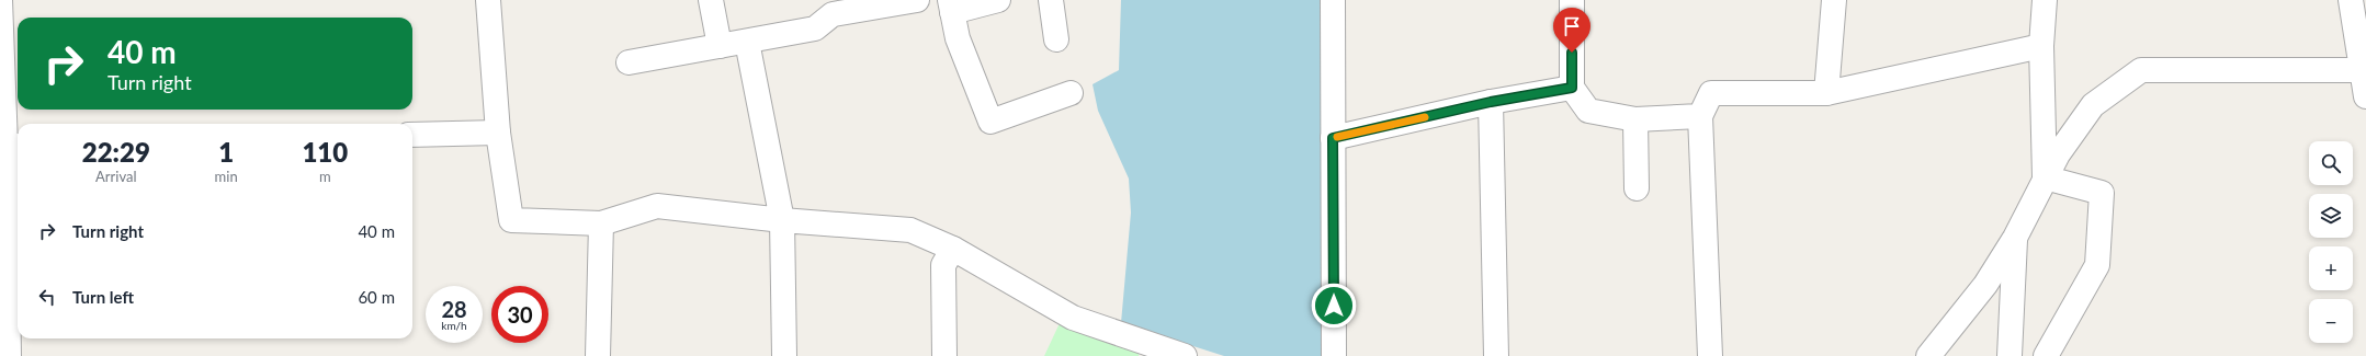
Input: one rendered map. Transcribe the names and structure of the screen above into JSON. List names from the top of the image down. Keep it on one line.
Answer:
{"page":{"turn":["40 m","Turn right"],"eta":["22:29","Arrival","1","min","110","m"],"map_buttons":["+","−"],"list":[{"name":"Turn right","value":"40 m"},{"name":"Turn left","value":"60 m"}],"speed":"28 km/h","limit":"30"}}
